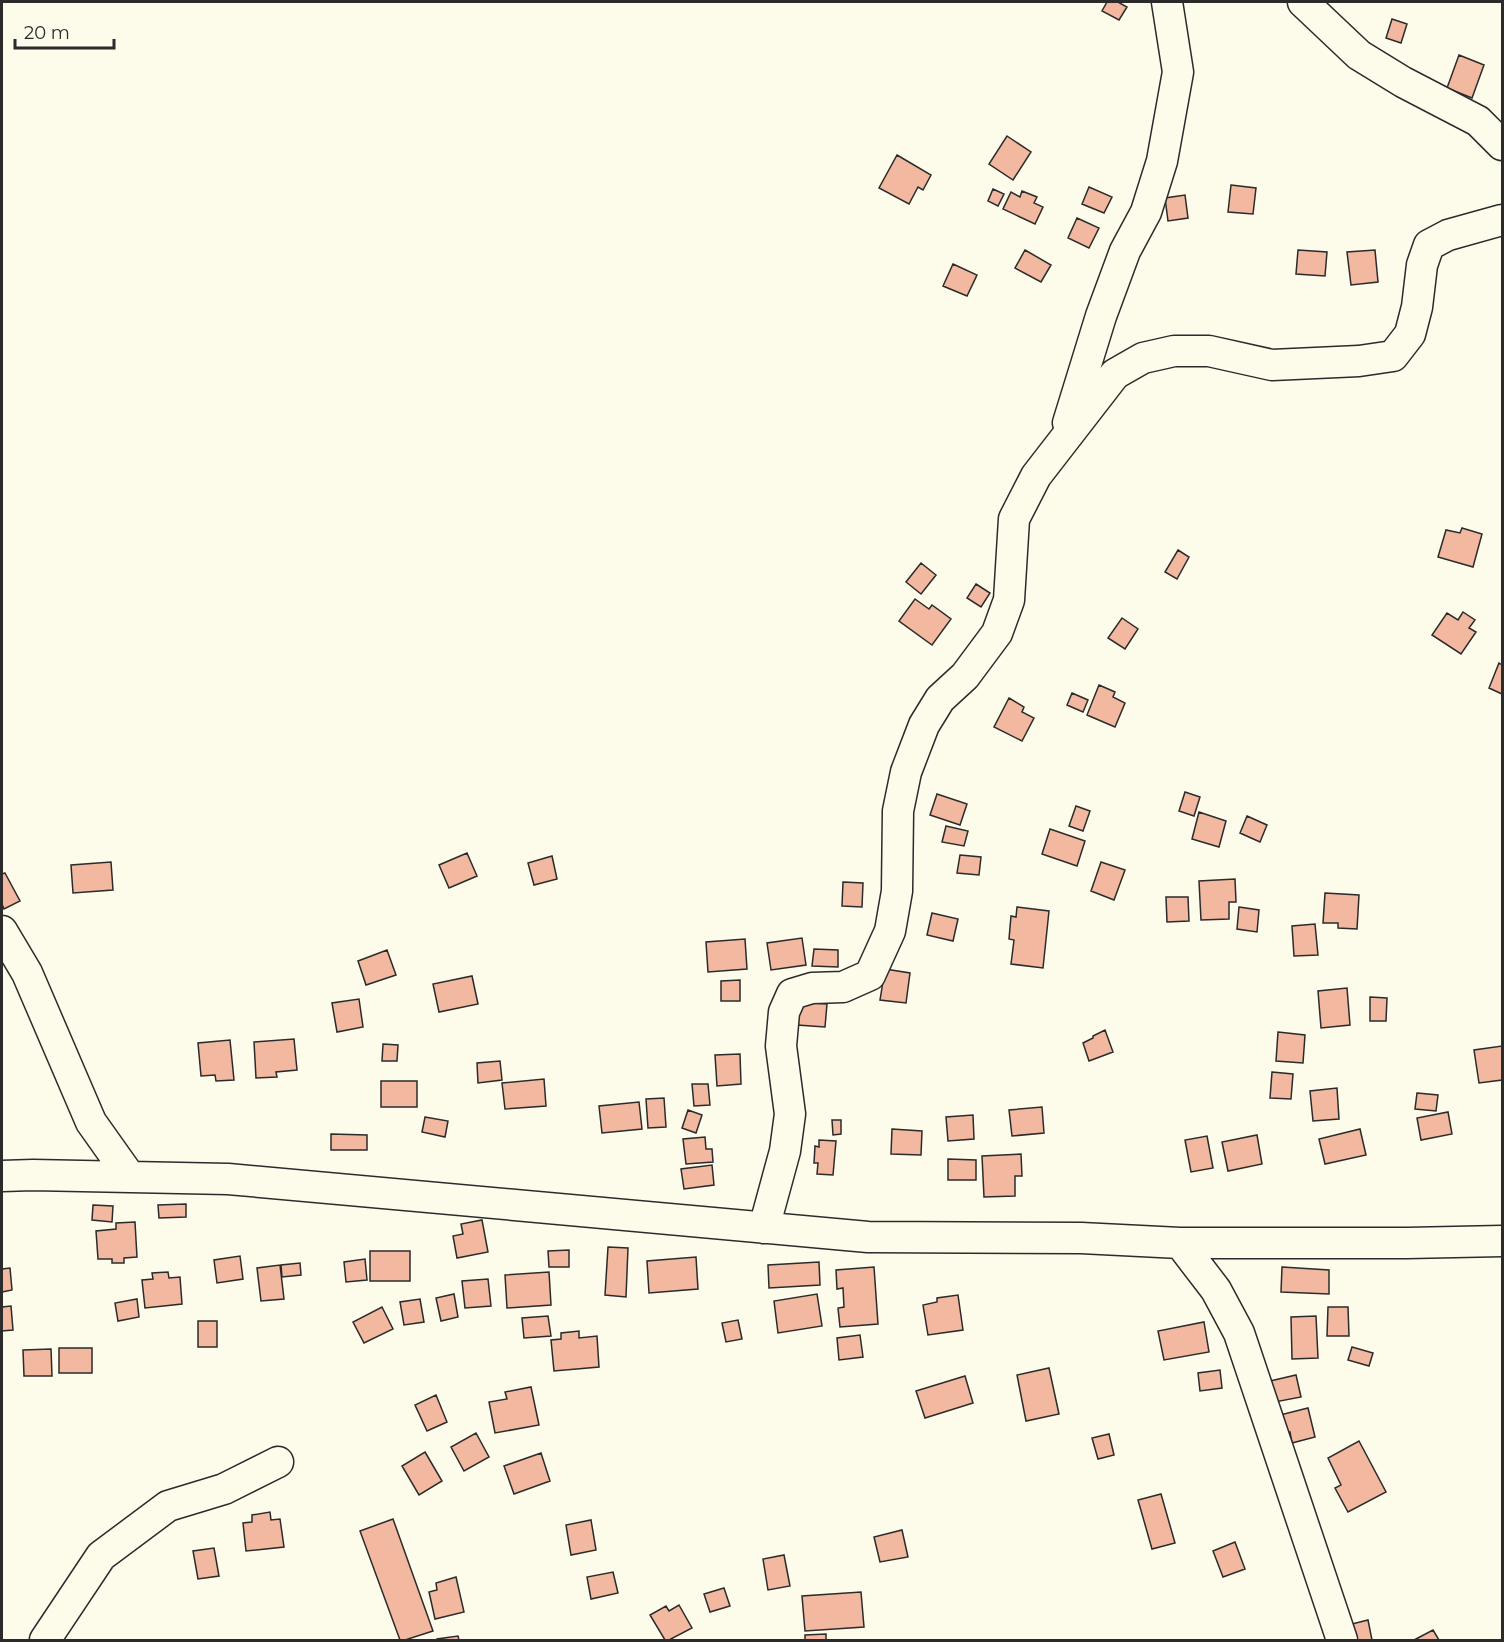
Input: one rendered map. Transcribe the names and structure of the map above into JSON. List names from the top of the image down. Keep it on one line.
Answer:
{"scale_bar":"20 m"}
